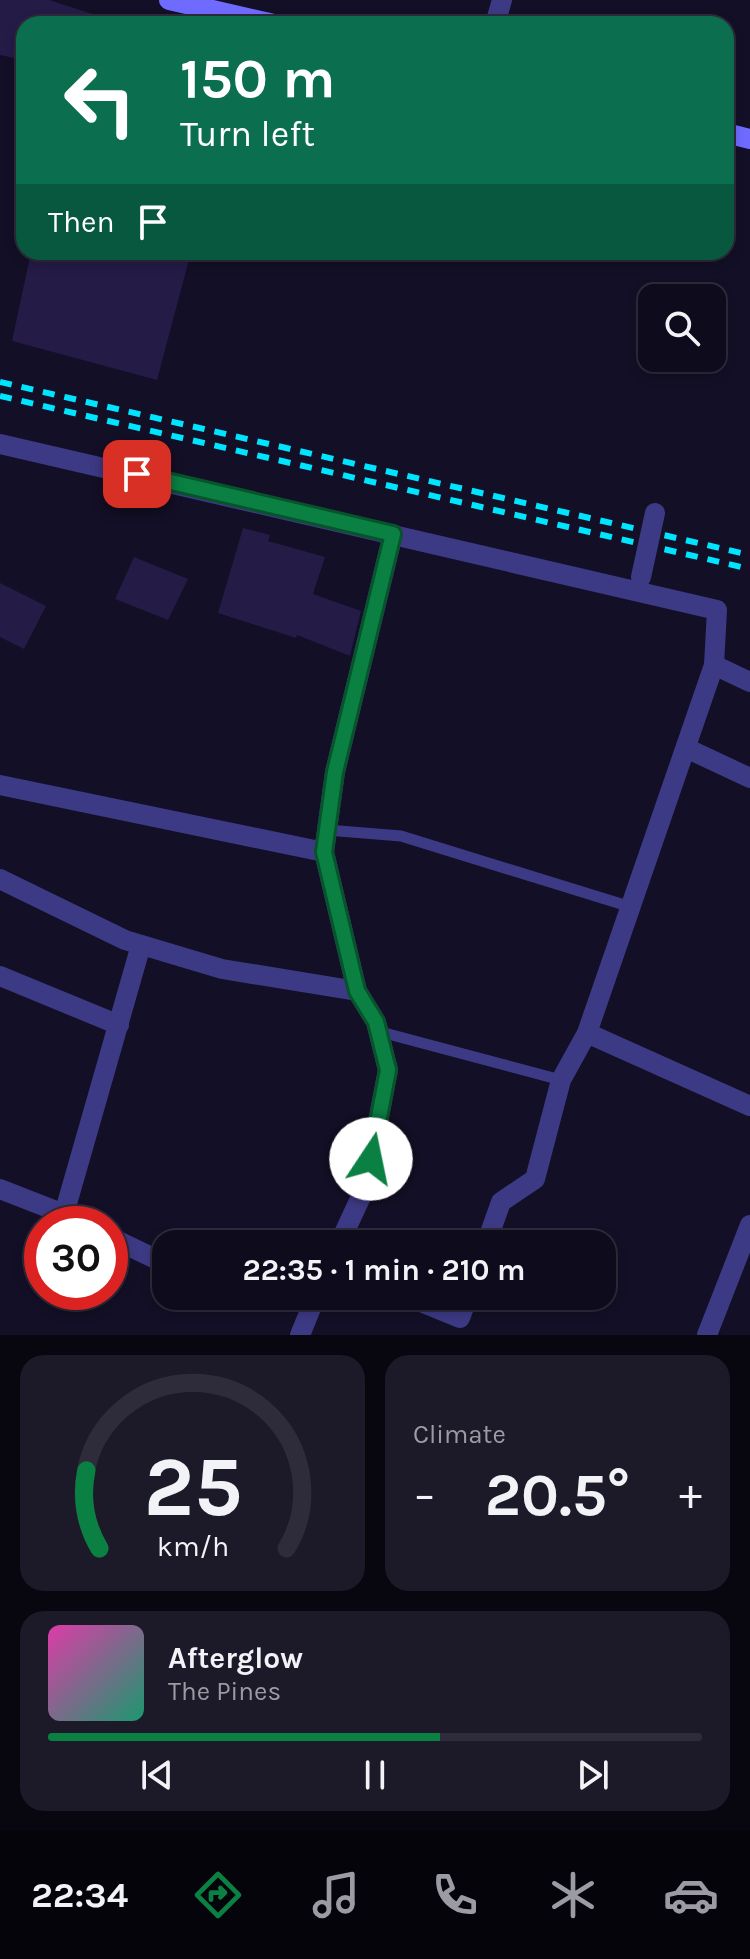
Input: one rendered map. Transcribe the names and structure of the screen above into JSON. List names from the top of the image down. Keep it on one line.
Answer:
{"page":{"turn":["150 m","Turn left"],"then":"Then","limit":"30","trip":"22:35 · 1 min · 210 m","tile":"Climate","heat":["−","20.5°","+"],"song":["Afterglow","The Pines"],"tabs":"22:34","gauge":["25","km/h"]}}
